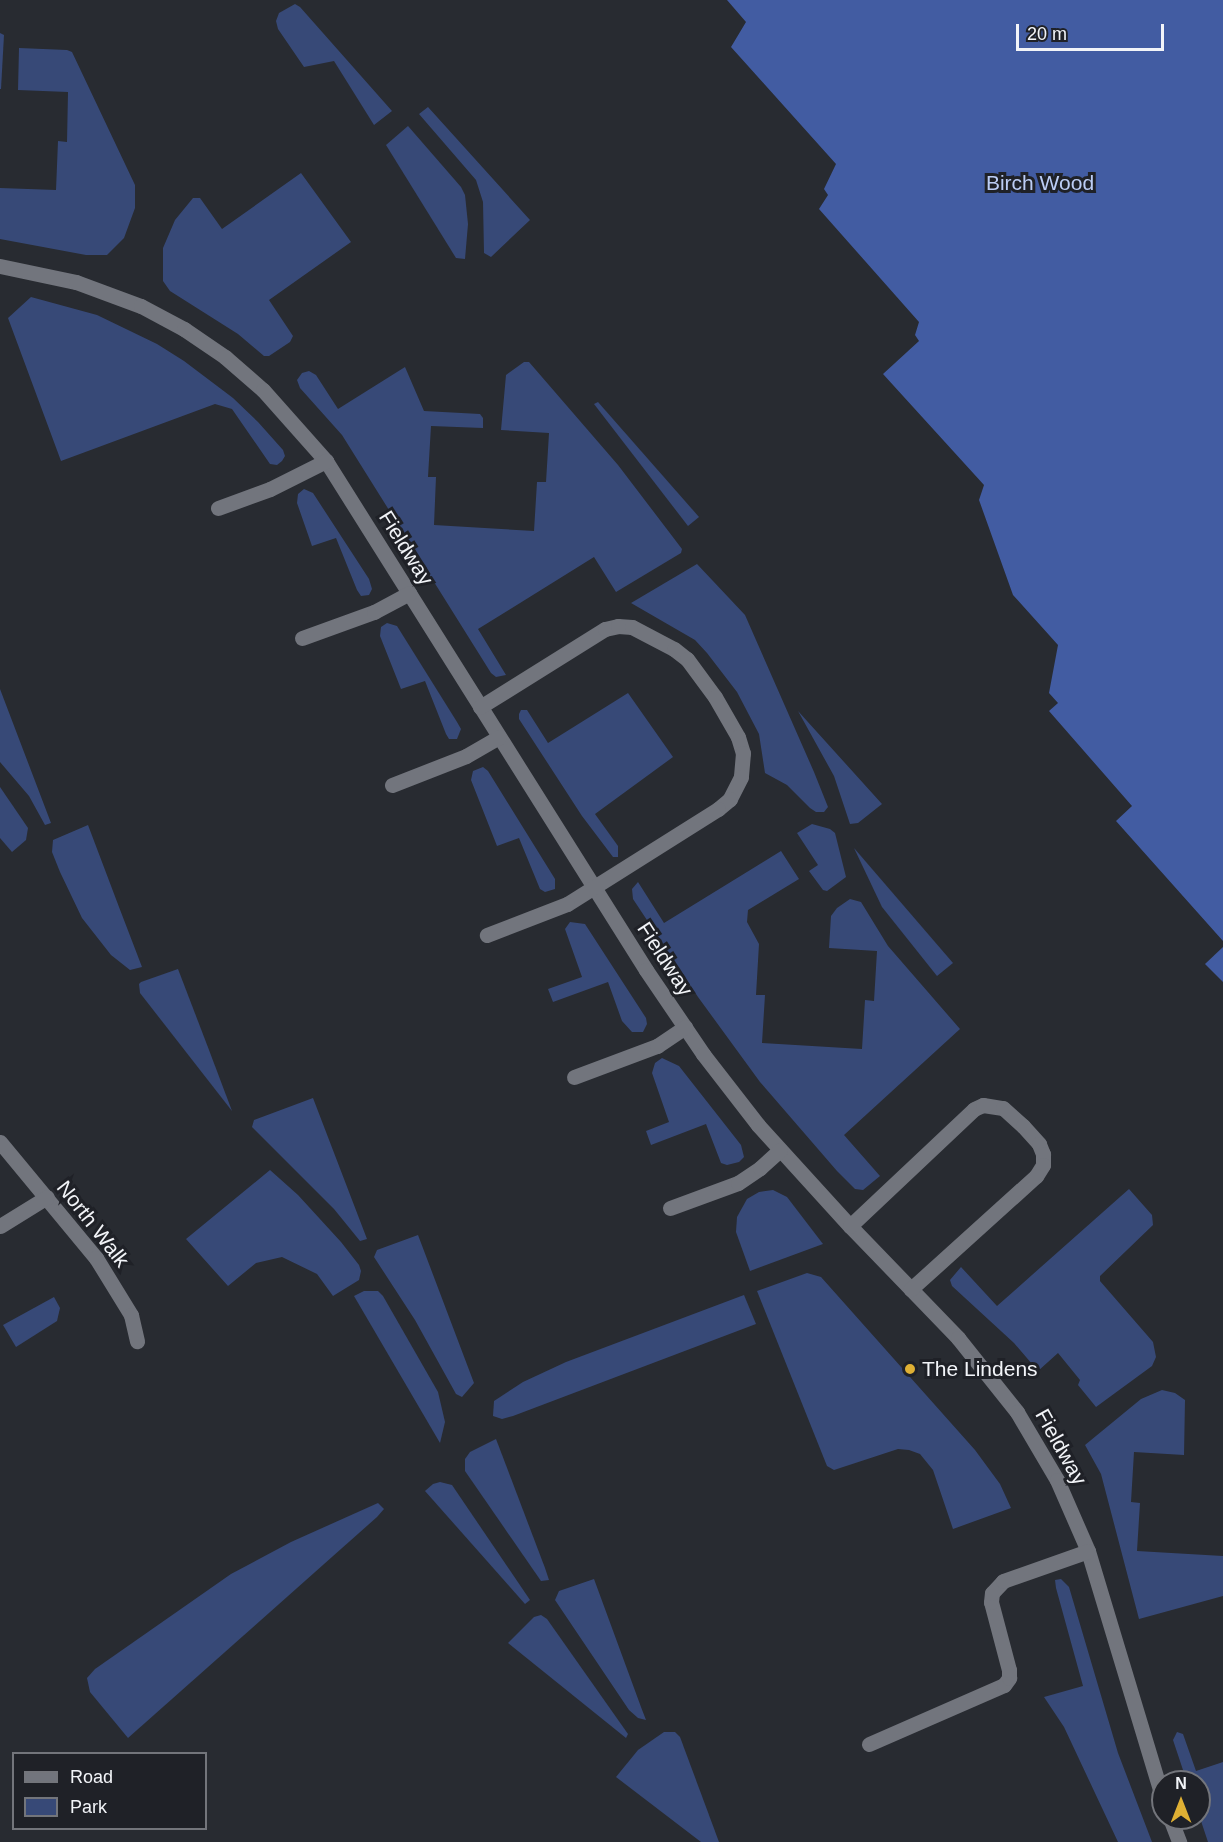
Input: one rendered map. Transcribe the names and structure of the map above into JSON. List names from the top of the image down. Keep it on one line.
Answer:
{"streets":{"street":["Fieldway","North Walk"]},"parks":["Birch Wood"],"places":["The Lindens"],"legend":["Road","Park"],"scale_bar":"20 m","north":"top"}
